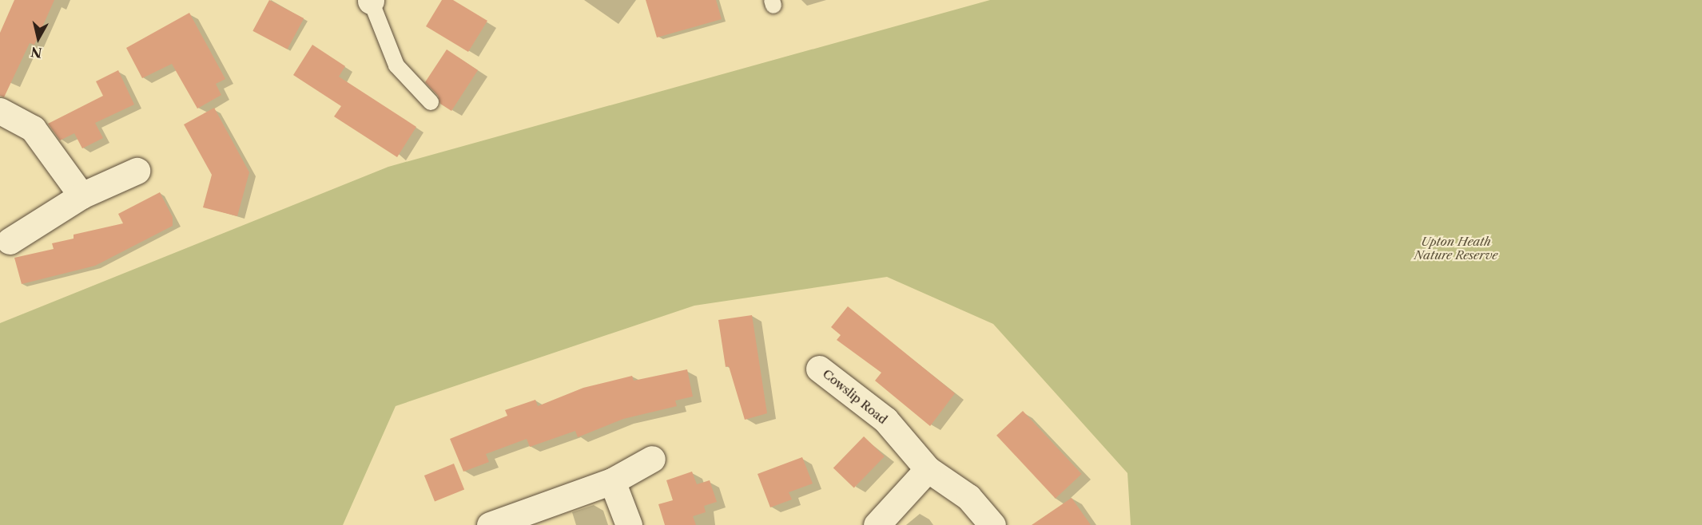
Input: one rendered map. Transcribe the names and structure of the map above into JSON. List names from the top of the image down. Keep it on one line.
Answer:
{"streets":{"street":["Cowslip Road"]},"parks":["Upton Heath Nature Reserve"],"north":"bottom"}
